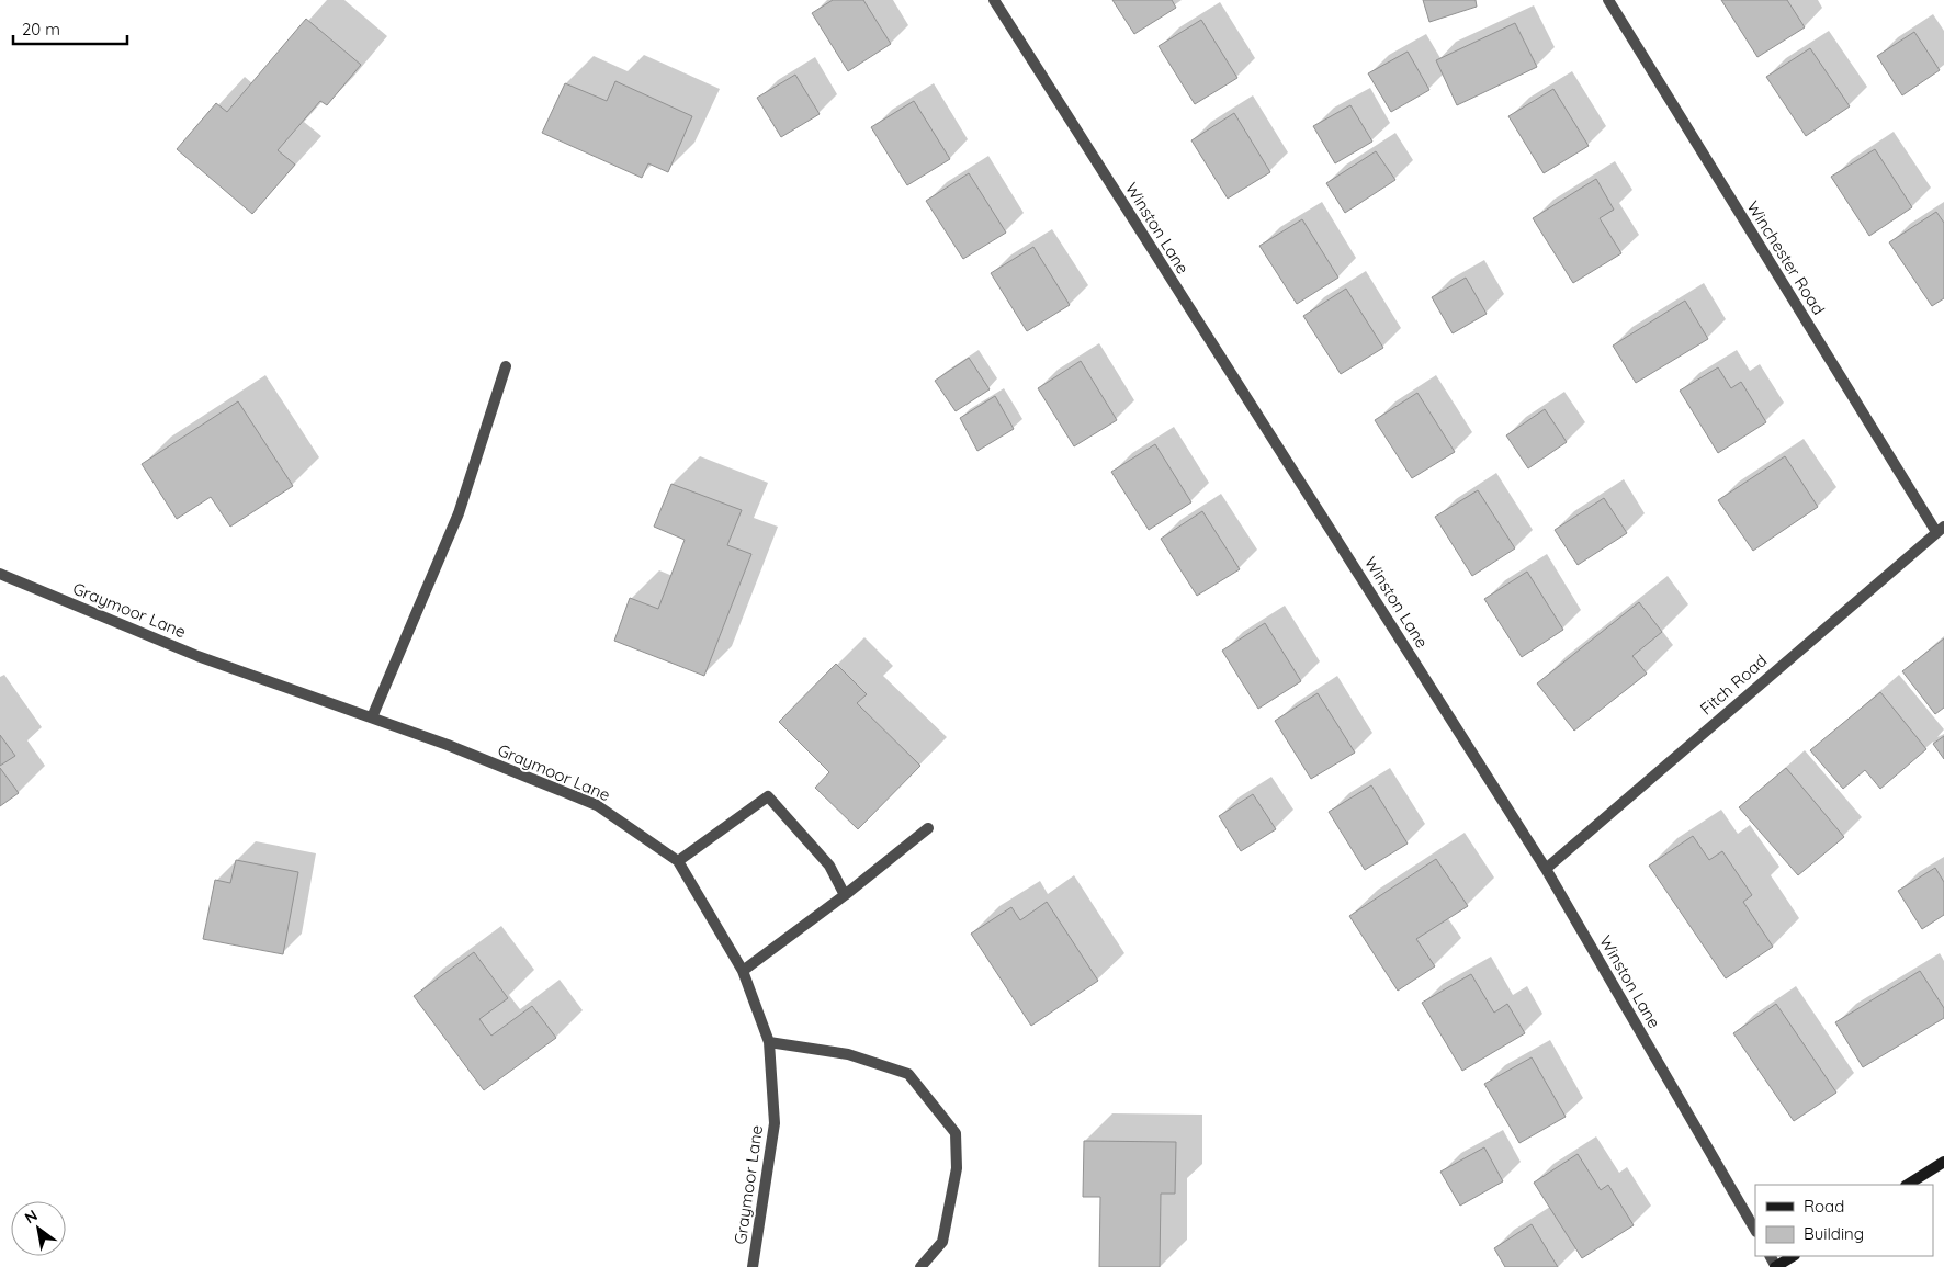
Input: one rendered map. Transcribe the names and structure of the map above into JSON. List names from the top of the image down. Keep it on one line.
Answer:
{"streets":{"street":["Winston Lane","Winchester Road","Graymoor Lane","Fitch Road"]},"crossings":[["Winston Lane","Fitch Road"],["Winchester Road","Fitch Road"]],"legend":["Road","Building"],"scale_bar":"20 m","north":"top left"}
